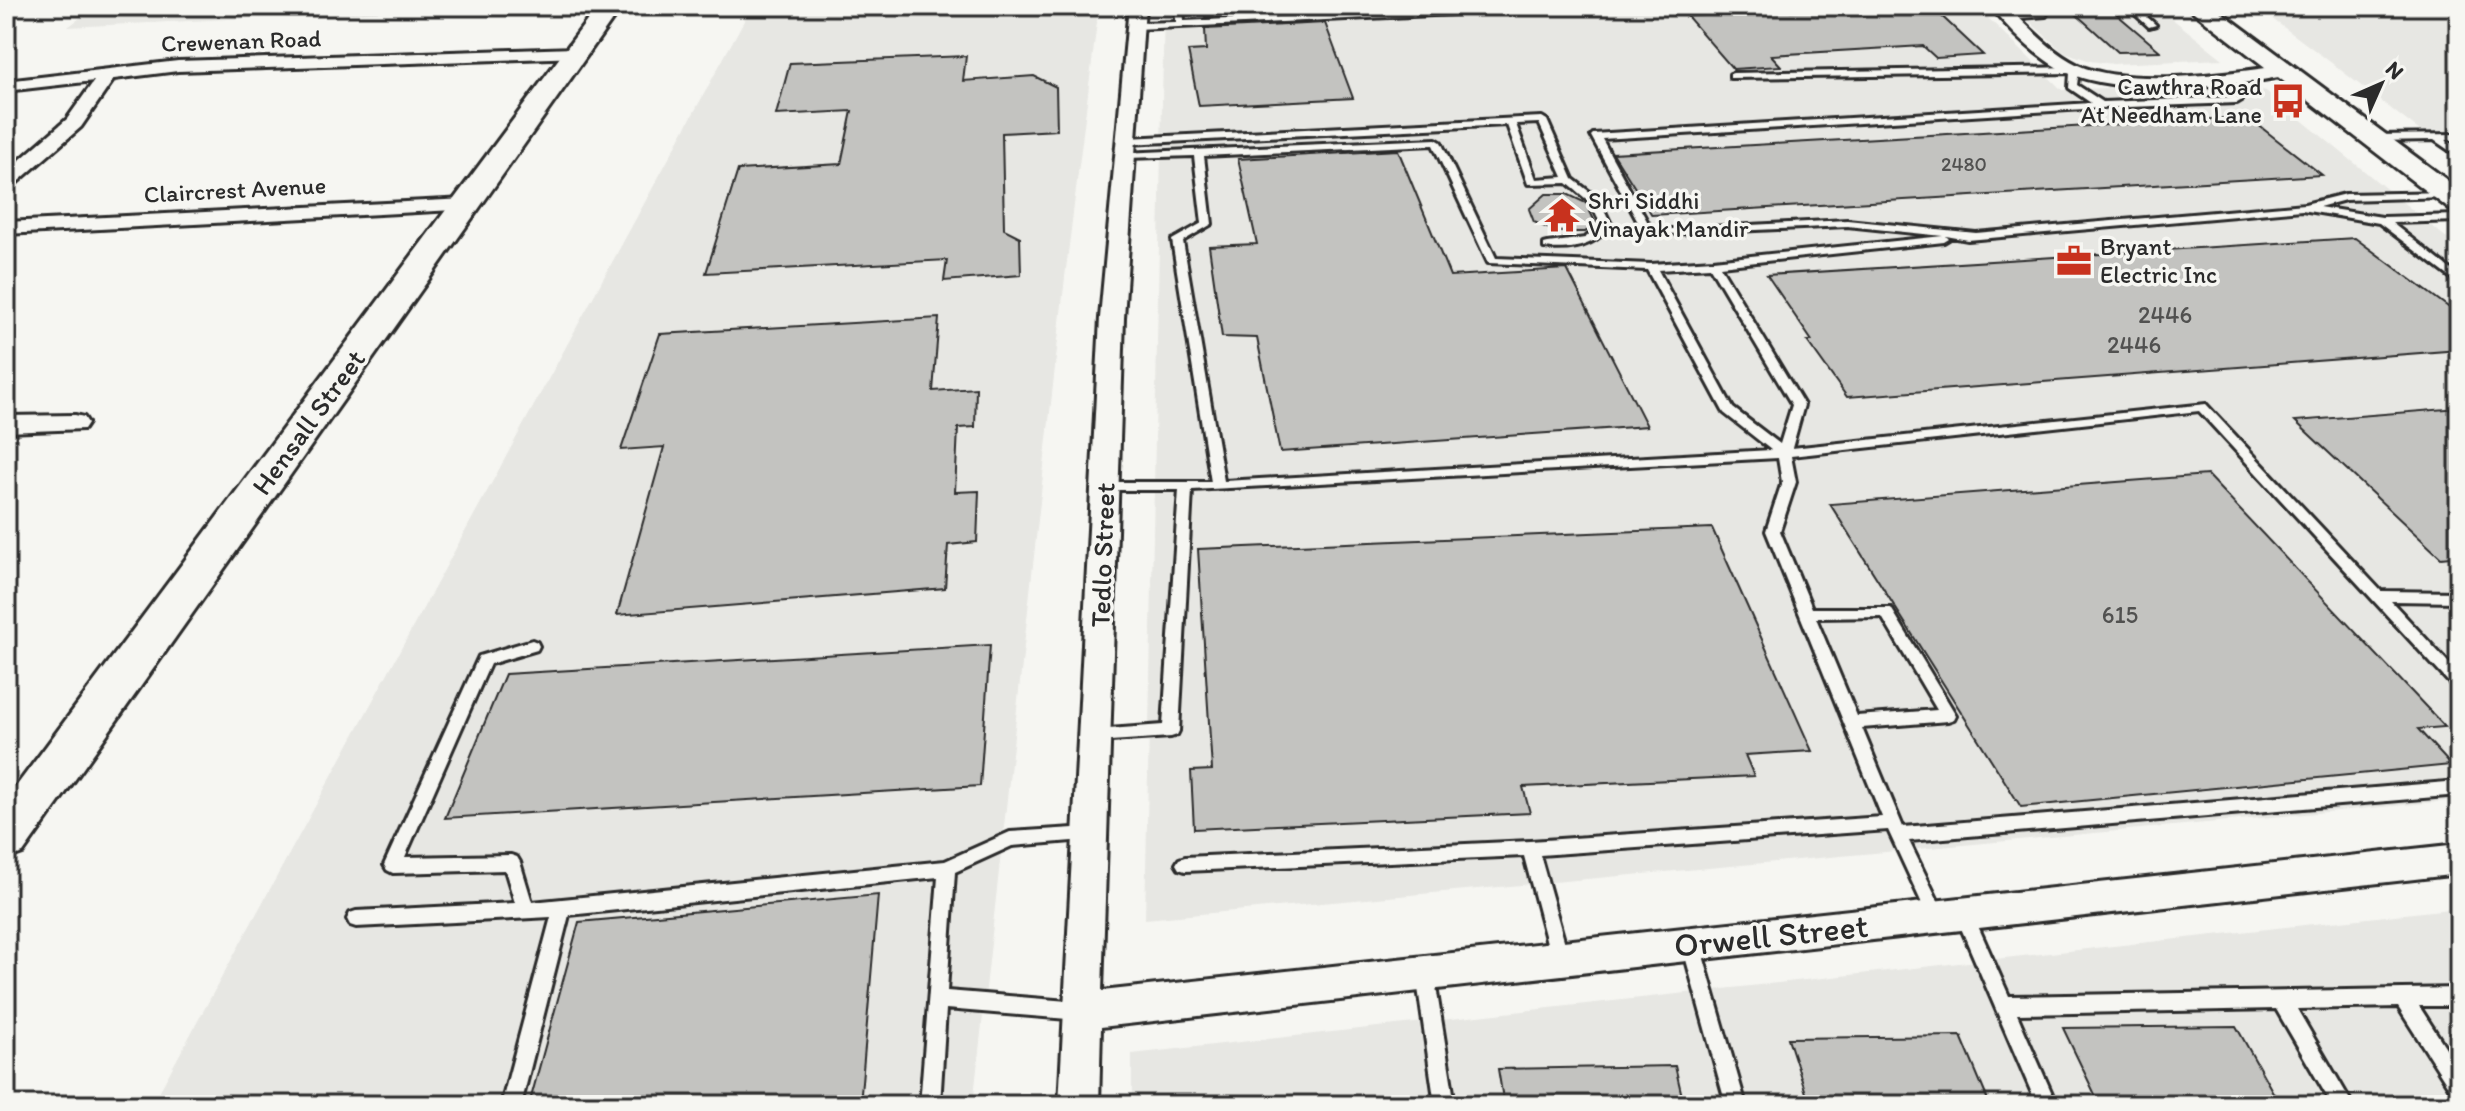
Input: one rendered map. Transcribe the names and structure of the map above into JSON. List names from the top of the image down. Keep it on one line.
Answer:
{"streets":{"street":["Crewenan Road","Claircrest Avenue","Hensall Street","Tedlo Street","Orwell Street"]},"crossings":[["Crewenan Road","Hensall Street"],["Claircrest Avenue","Hensall Street"],["Tedlo Street","Orwell Street"]],"places":{"bus stop":["Cawthra Road At Needham Lane"],"temple":["Shri Siddhi Vinayak Mandir"],"office":["Bryant Electric Inc"]},"house_numbers":["2480","2446","2446","615"],"north":"top right"}
